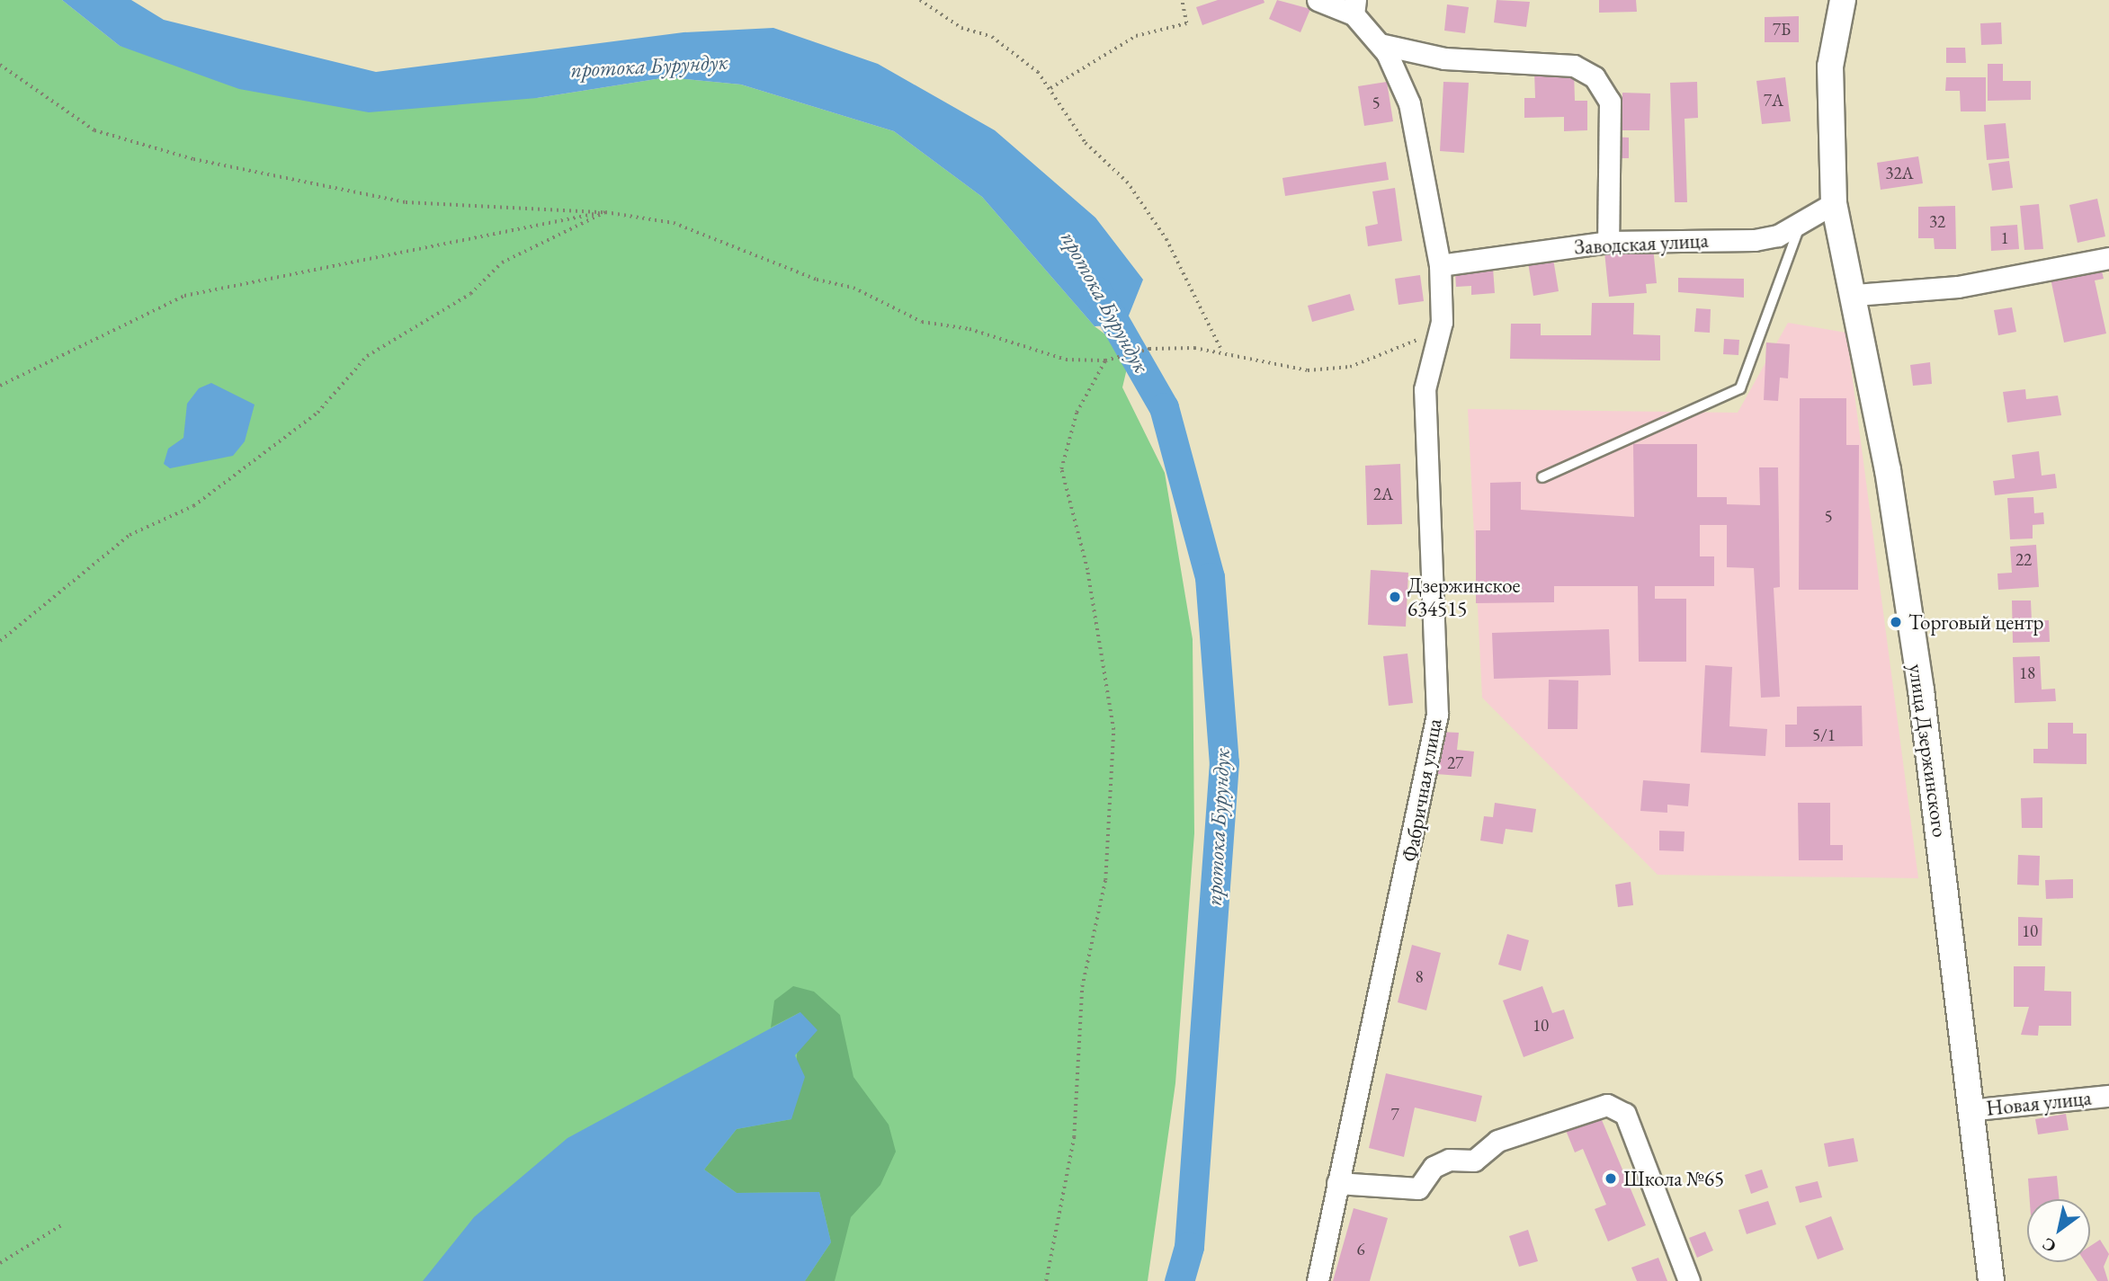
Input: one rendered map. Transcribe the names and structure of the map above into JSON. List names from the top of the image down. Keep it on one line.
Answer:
{"streets":{"street":["Заводская улица","улица Дзержинского","Фабричная улица","Новая улица"]},"crossings":[["Заводская улица","улица Дзержинского"],["улица Дзержинского","Новая улица"]],"water":["протока Бурундук"],"places":["Дзержинское 634515","Торговый центр","Школа №65"],"house_numbers":["7Б","7А","5","32А","32","1","2А","5","22","18","5/1","27","10","8","10","7","6"],"north":"bottom left"}
